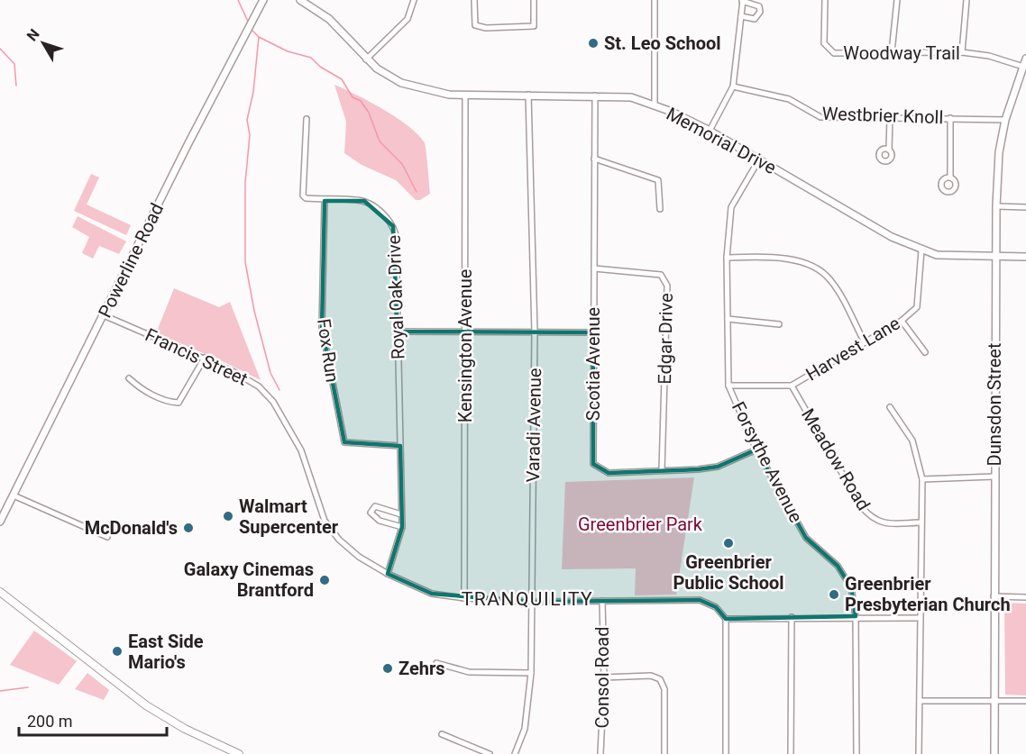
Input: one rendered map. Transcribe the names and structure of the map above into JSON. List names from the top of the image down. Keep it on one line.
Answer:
{"streets":{"main road":["Memorial Drive","Powerline Road","Dunsdon Street"],"street":["Woodway Trail","Westbrier Knoll","Royal Oak Drive","Edgar Drive","Kensington Avenue","Harvest Lane","Fox Run","Francis Street","Scotia Avenue","Varadi Avenue","Meadow Road","Forsythe Avenue","Consol Road"]},"crossings":[["Woodway Trail","Dunsdon Street"],["Westbrier Knoll","Dunsdon Street"],["Memorial Drive","Kensington Avenue"],["Memorial Drive","Harvest Lane"],["Memorial Drive","Scotia Avenue"],["Memorial Drive","Dunsdon Street"],["Memorial Drive","Varadi Avenue"],["Memorial Drive","Forsythe Avenue"],["Powerline Road","Francis Street"],["Royal Oak Drive","Fox Run"],["Royal Oak Drive","Francis Street"],["Edgar Drive","Scotia Avenue"],["Kensington Avenue","Francis Street"],["Harvest Lane","Meadow Road"],["Harvest Lane","Forsythe Avenue"],["Francis Street","Varadi Avenue"],["Francis Street","Consol Road"],["Scotia Avenue","Forsythe Avenue"]],"districts":["TRANQUILITY"],"parks":["Greenbrier Park"],"places":["St. Leo School","Walmart Supercenter","McDonald's","Greenbrier Public School","Galaxy Cinemas Brantford","Greenbrier Presbyterian Church","East Side Mario's","Zehrs"],"scale_bar":"200 m","north":"top left"}
